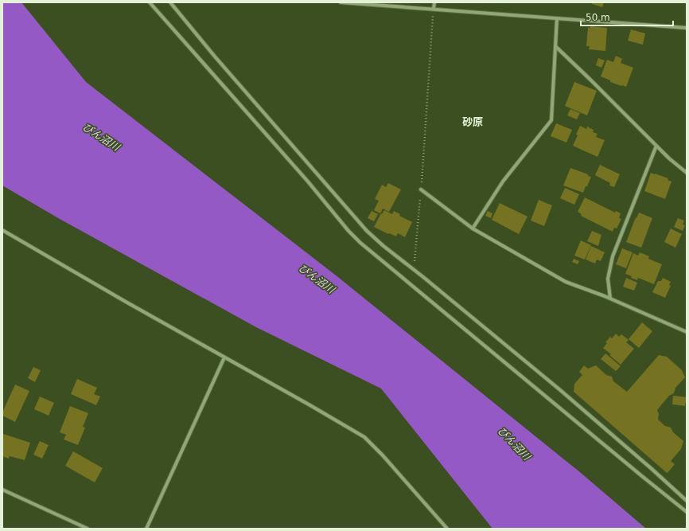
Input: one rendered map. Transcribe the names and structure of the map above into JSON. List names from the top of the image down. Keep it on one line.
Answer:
{"districts":["砂原"],"water":["びん沼川"],"scale_bar":"50 m"}
